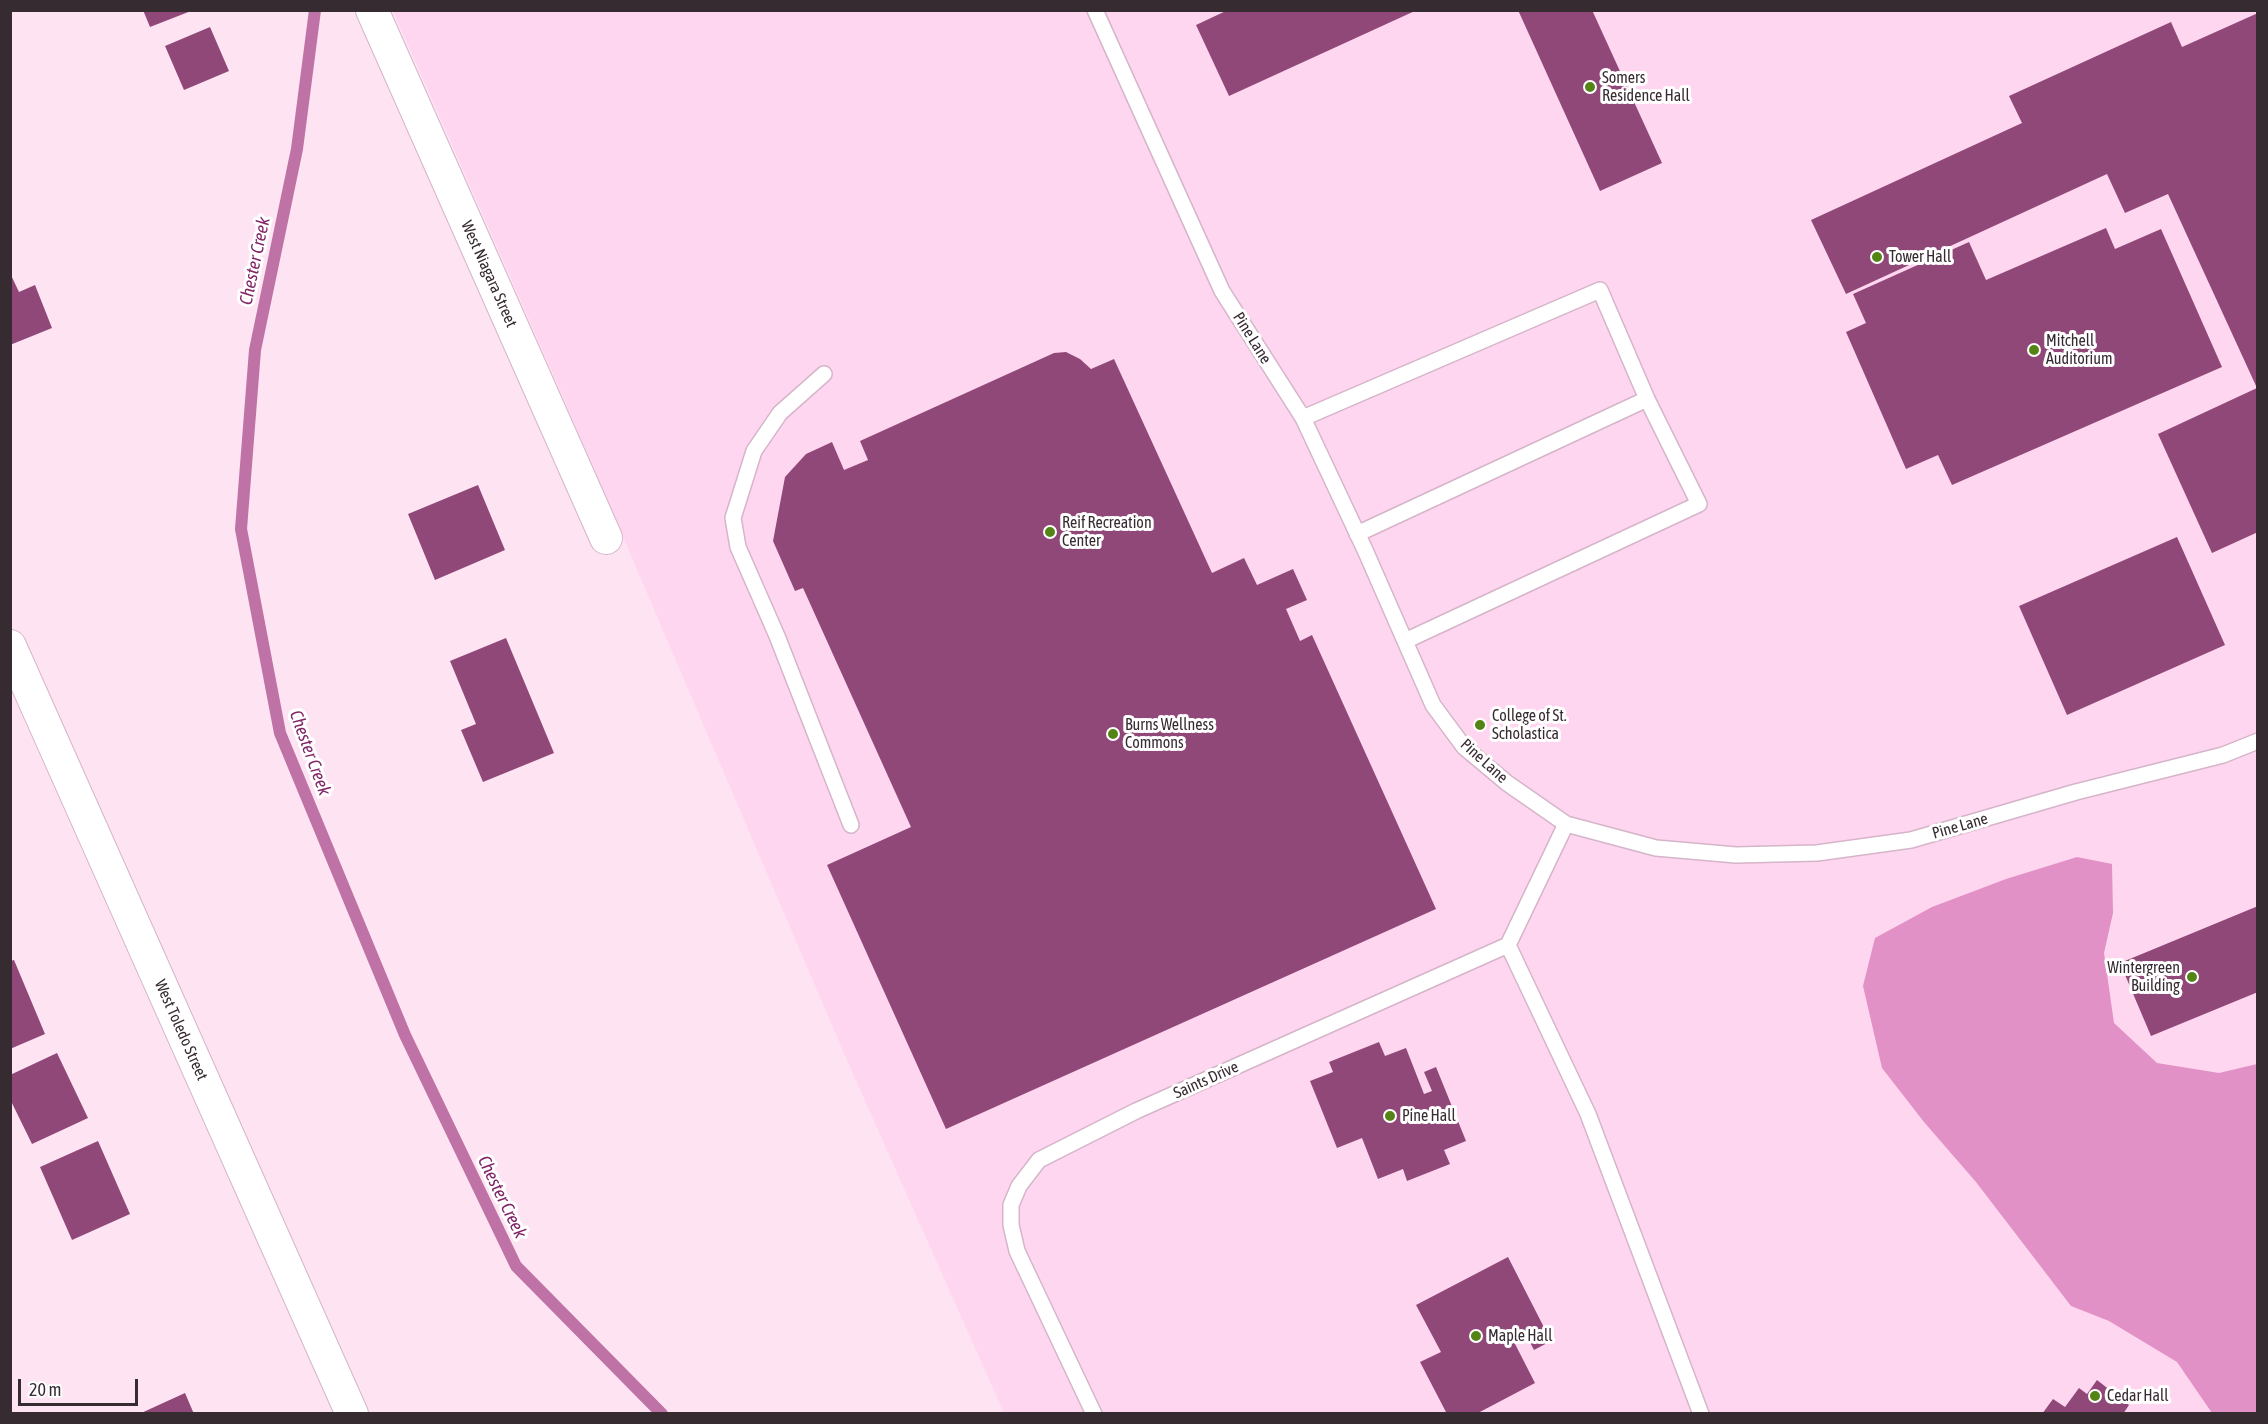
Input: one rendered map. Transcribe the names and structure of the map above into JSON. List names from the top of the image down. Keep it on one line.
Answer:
{"streets":{"street":["West Niagara Street","West Toledo Street"],"lane":["Pine Lane","Saints Drive"]},"water":["Chester Creek"],"places":["Somers Residence Hall","Tower Hall","Mitchell Auditorium","Reif Recreation Center","College of St. Scholastica","Burns Wellness Commons","Wintergreen Building","Pine Hall","Maple Hall","Cedar Hall"],"scale_bar":"20 m"}
